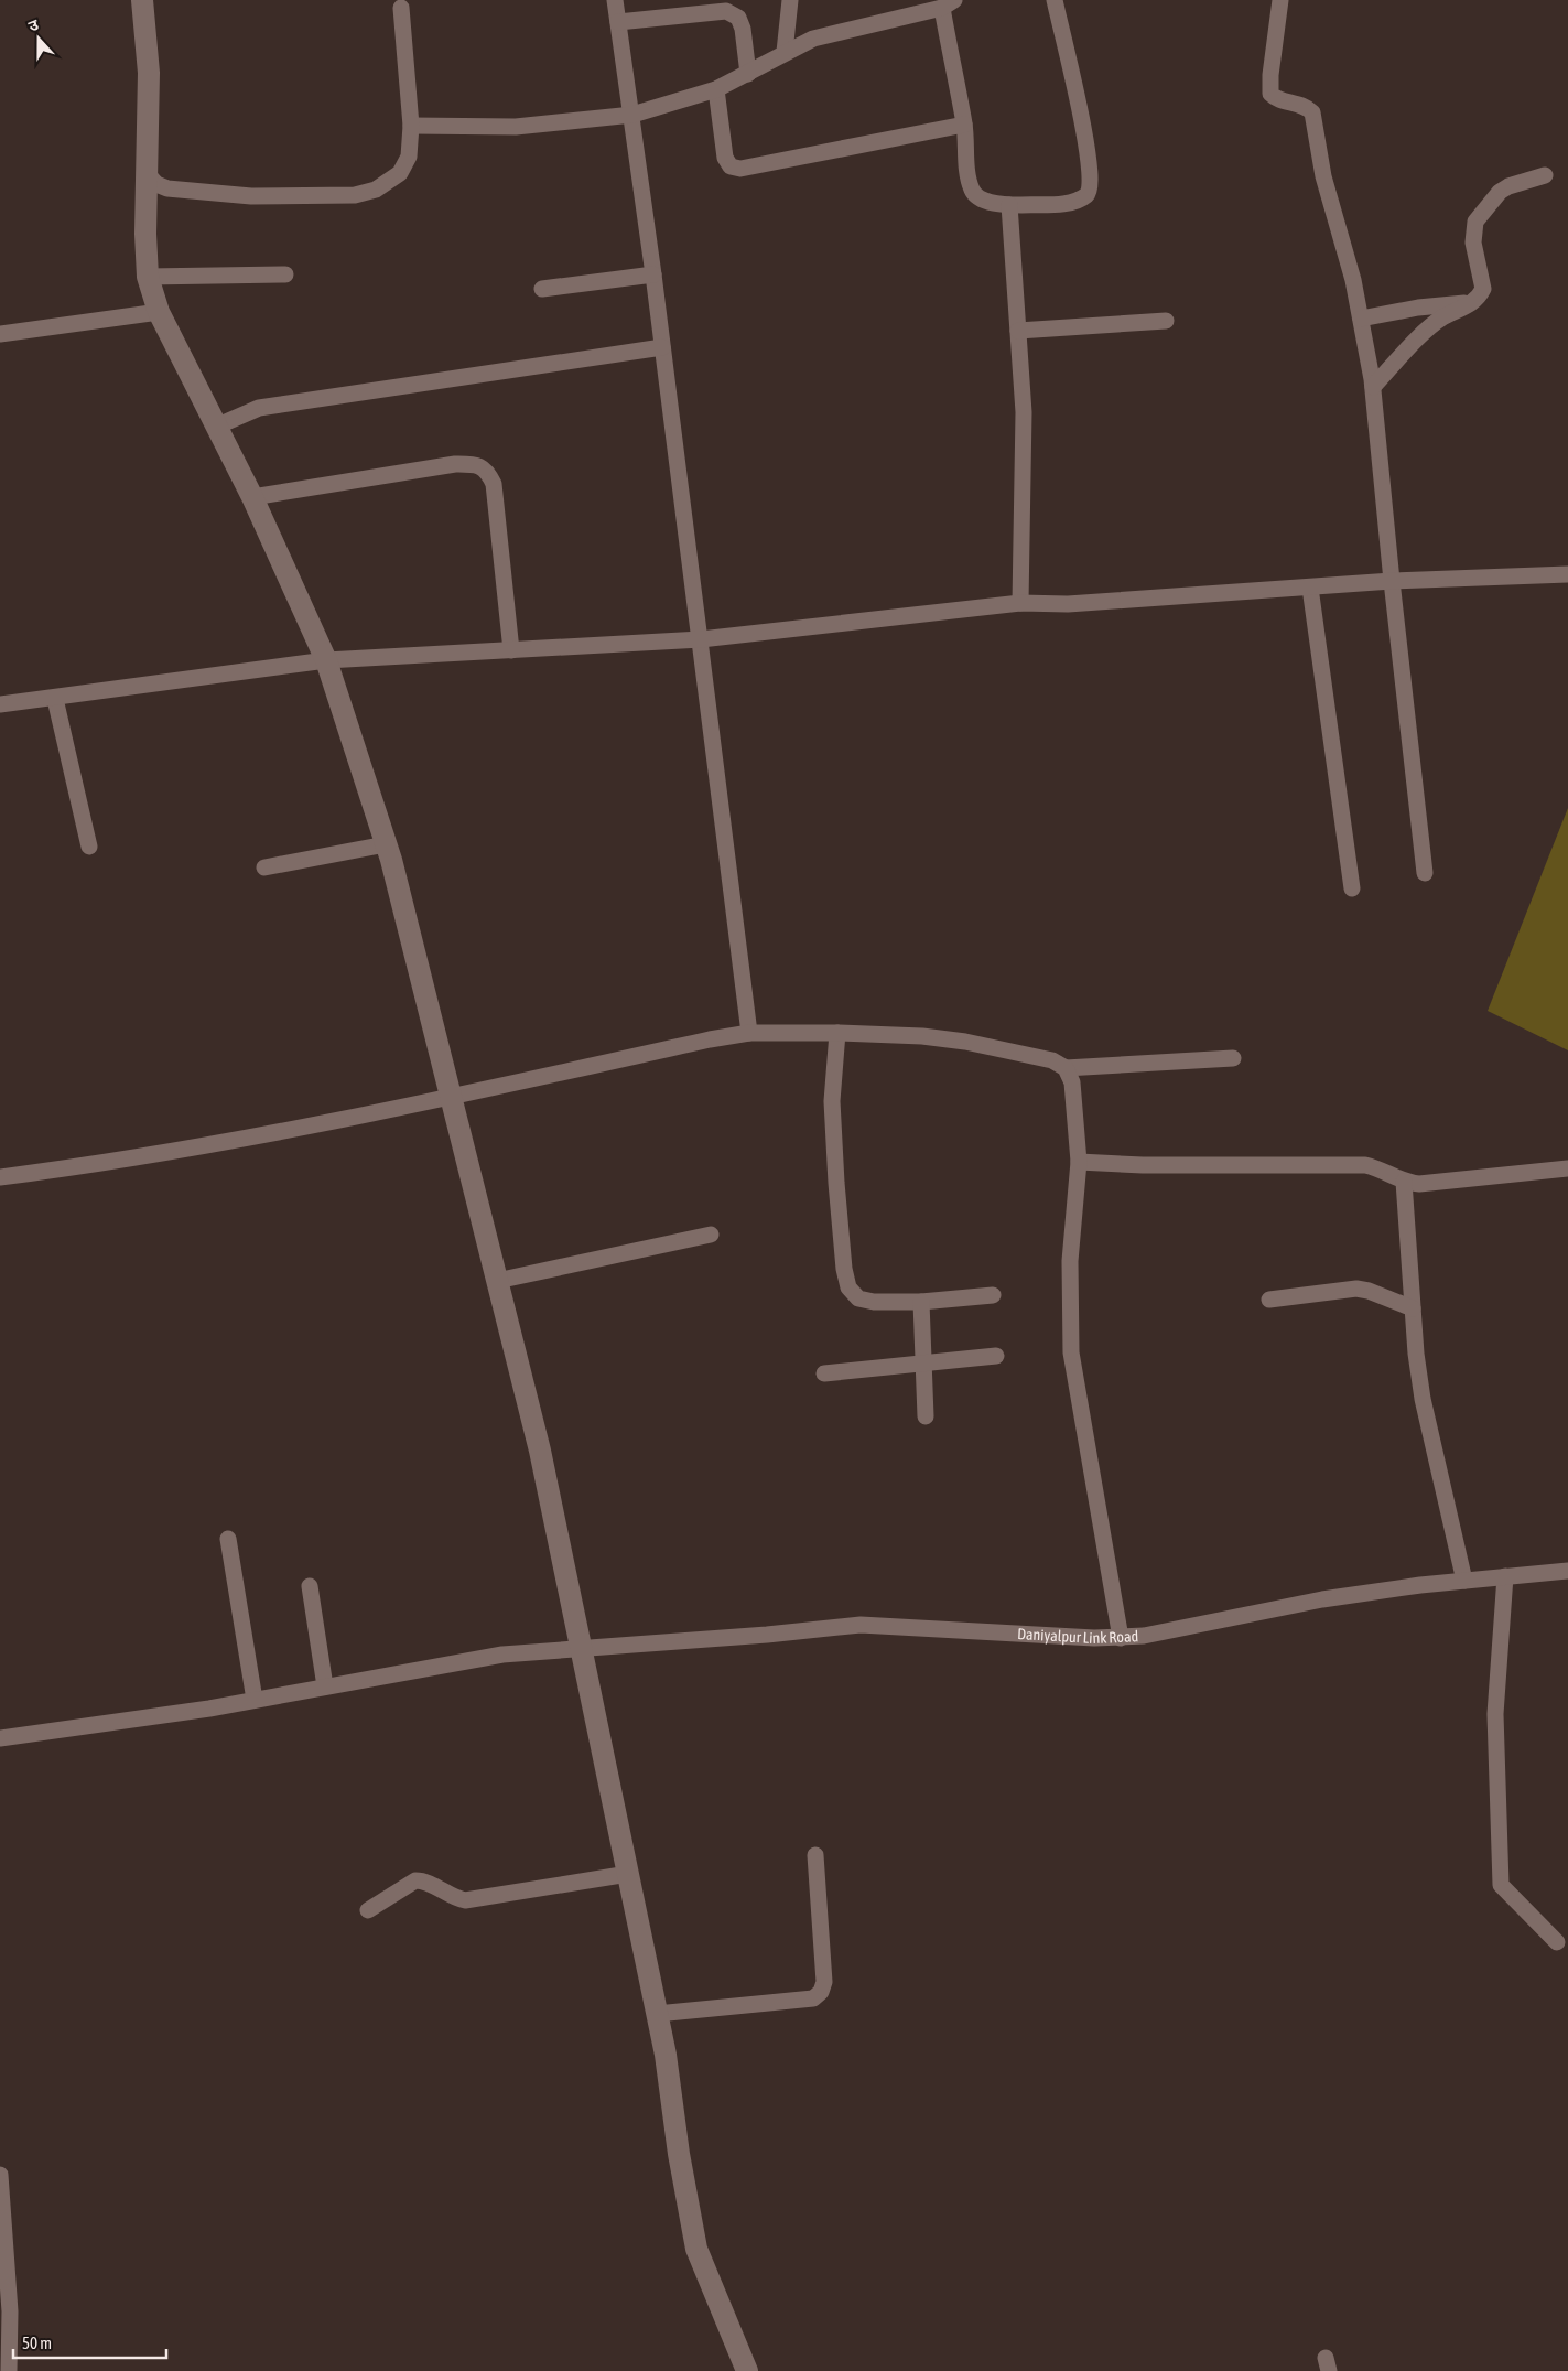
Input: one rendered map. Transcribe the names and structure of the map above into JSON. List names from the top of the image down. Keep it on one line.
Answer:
{"streets":{"street":["Daniyalpur Link Road"]},"scale_bar":"50 m","north":"top"}
